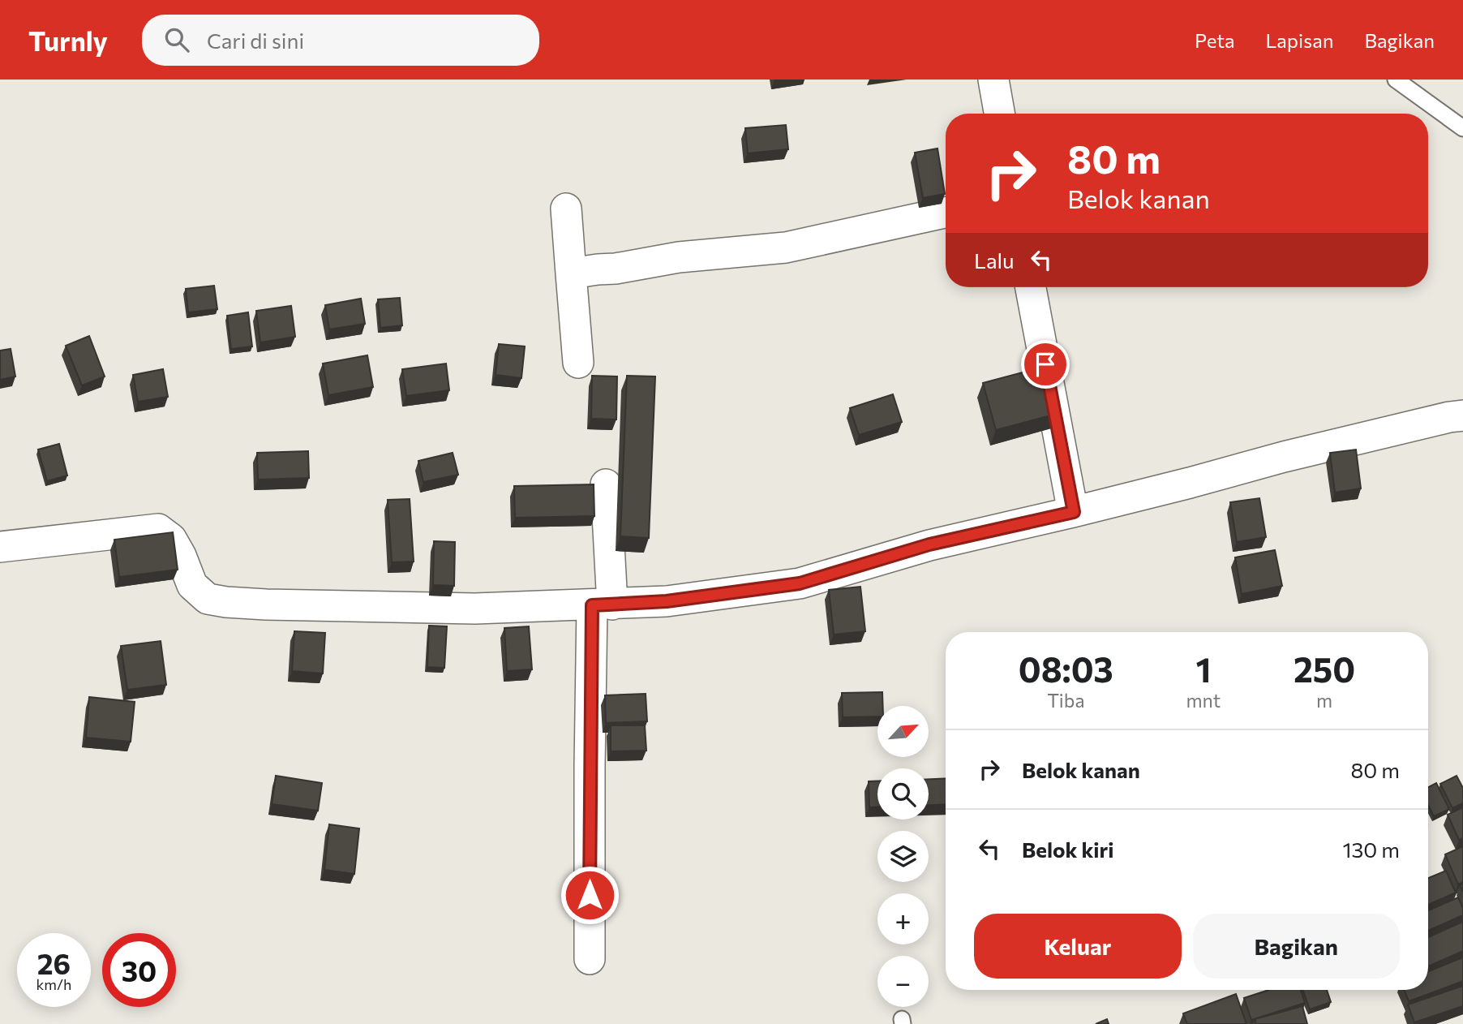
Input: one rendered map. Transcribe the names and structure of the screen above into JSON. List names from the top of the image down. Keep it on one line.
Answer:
{"north":"top right","page":{"header":"Turnly","search":"Cari di sini","nav":["Peta","Lapisan","Bagikan"],"turn":["80 m","Belok kanan"],"then":"Lalu","eta":["08:03","Tiba","1","mnt","250","m"],"map_buttons":["+","−"],"list":[{"name":"Belok kanan","value":"80 m"},{"name":"Belok kiri","value":"130 m"}],"buttons":["Keluar","Bagikan"],"speed":"26 km/h","limit":"30"}}
